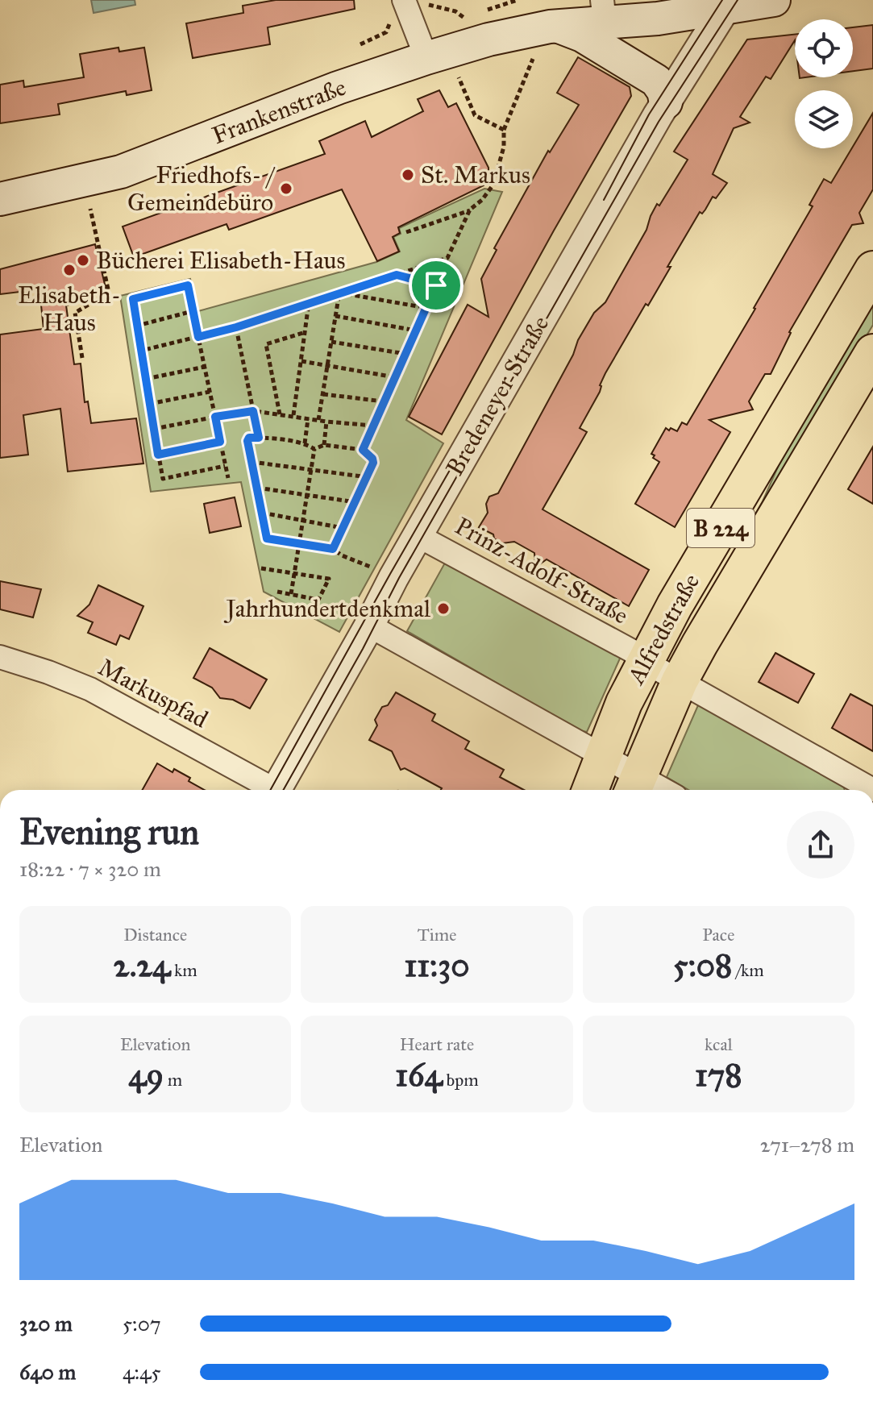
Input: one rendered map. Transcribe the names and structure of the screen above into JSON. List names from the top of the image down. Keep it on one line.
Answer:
{"streets":{"main road":["Frankenstraße","B 224","Alfredstraße"],"street":["Bredeneyer Straße","Prinz-Adolf-Straße","Markuspfad"]},"crossings":[["Frankenstraße","Bredeneyer Straße"],["Bredeneyer Straße","Prinz-Adolf-Straße"],["Prinz-Adolf-Straße","Alfredstraße"]],"places":["St. Markus","Friedhofs- / Gemeindebüro","Bücherei Elisabeth-Haus","Elisabeth- Haus","Jahrhundertdenkmal"],"page":{"heading":["Evening run","18:22 · 7 × 320 m"],"stats":[["Distance","2.24 km"],["Time","11:30"],["Pace","5:08 /km"],["Elevation","49 m"],["Heart rate","164 bpm"],["kcal","178"]],"chart":["Elevation","271–278 m"],"list":[{"name":"320 m","note":"5:07"},{"name":"640 m","note":"4:45"}]}}
